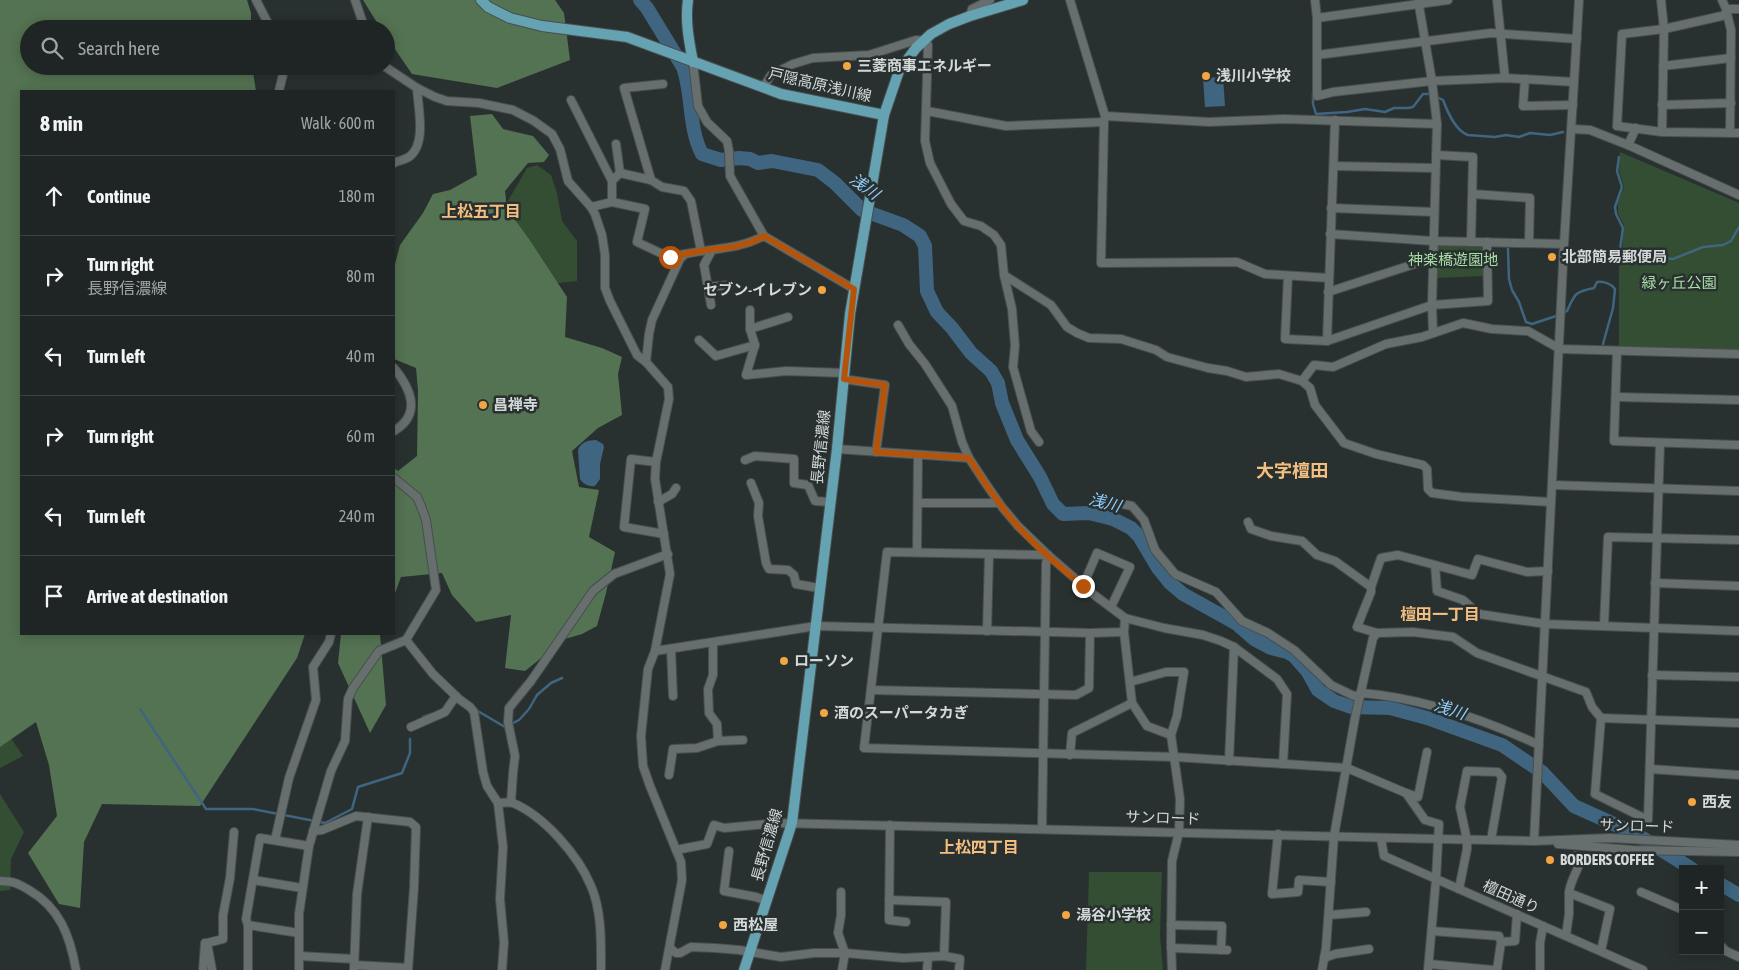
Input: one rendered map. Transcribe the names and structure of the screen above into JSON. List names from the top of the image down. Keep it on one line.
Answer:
{"streets":{"main road":["戸隠高原浅川線","長野信濃線"],"street":["サンロード","檀田通り"]},"crossings":[["戸隠高原浅川線","長野信濃線"],["長野信濃線","サンロード"],["サンロード","檀田通り"]],"districts":["上松五丁目","大字檀田","檀田一丁目","上松四丁目"],"water":["浅川"],"parks":["神楽橋遊園地","緑ヶ丘公園"],"places":["三菱商事エネルギー","浅川小学校","北部簡易郵便局","セブン-イレブン","昌禅寺","ローソン","酒のスーパータカぎ","西友","BORDERS COFFEE","湯谷小学校","西松屋"],"page":{"search":"Search here","heading":["8 min","Walk · 600 m"],"list":[["Continue","180 m"],["Turn right","長野信濃線","80 m"],["Turn left","40 m"],["Turn right","60 m"],["Turn left","240 m"],"Arrive at destination"],"map_buttons":["+","−"]}}
